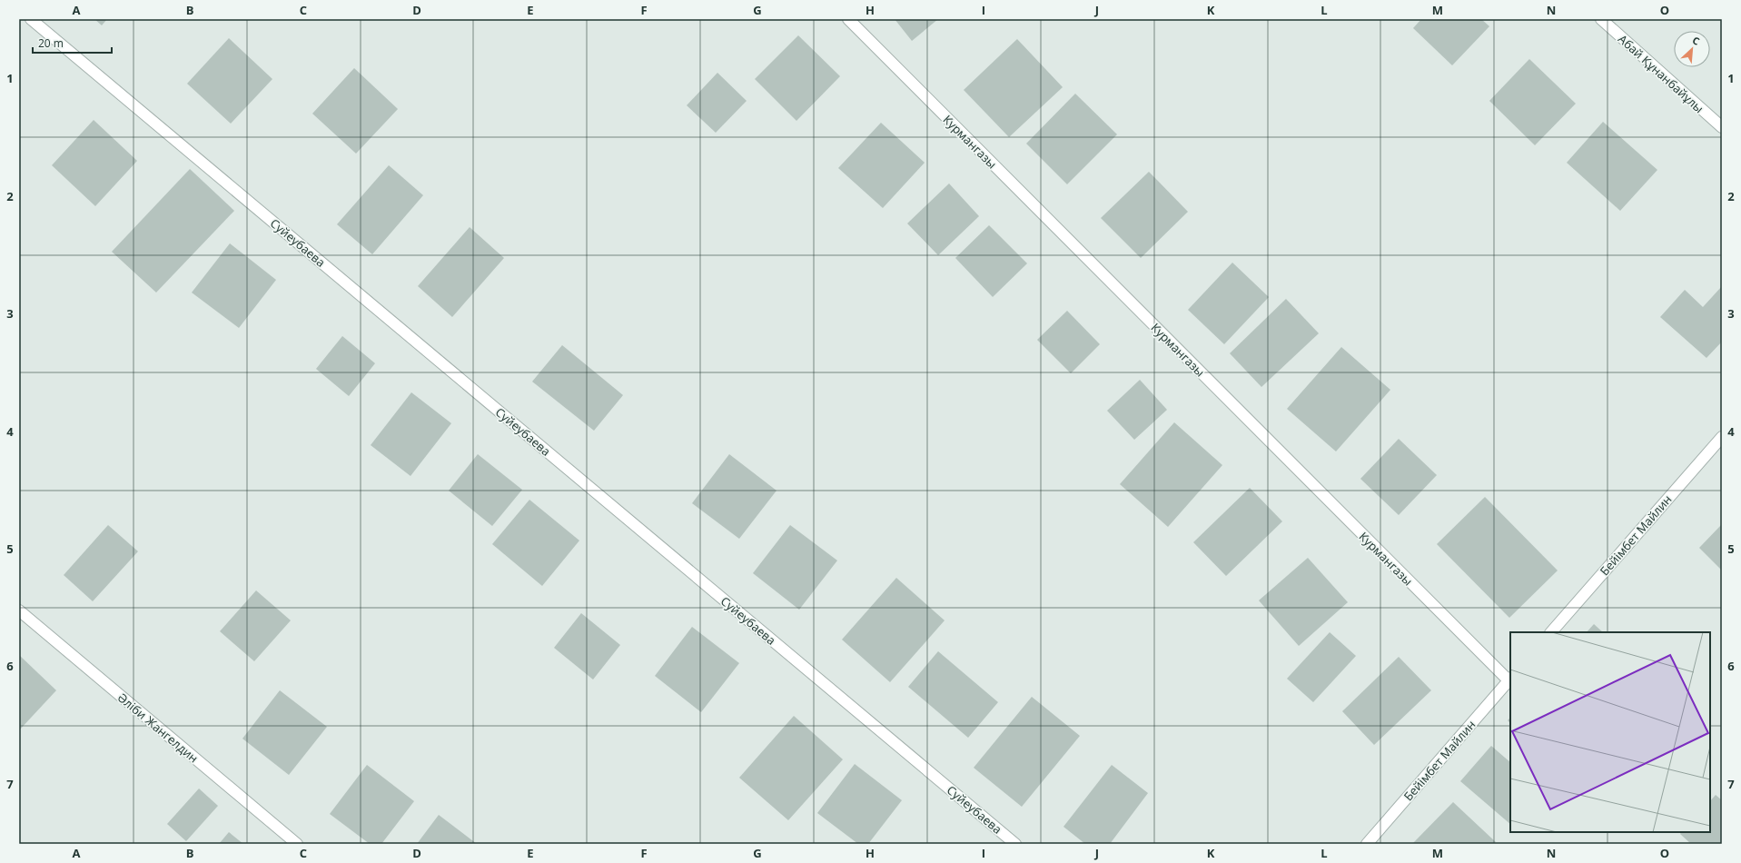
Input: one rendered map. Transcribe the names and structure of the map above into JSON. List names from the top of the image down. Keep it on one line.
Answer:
{"streets":{"street":["Абай Құнанбайұлы","Курмангазы","Суйеубаева","Бейімбет Майлин","Әліби Жангелдин"]},"crossings":[["Курмангазы","Бейімбет Майлин"]],"scale_bar":"20 m","north":"top right","grid":{"columns":["A","B","C","D","E","F","G","H","I","J","K","L","M","N","O"],"rows":["1","2","3","4","5","6","7"]}}
